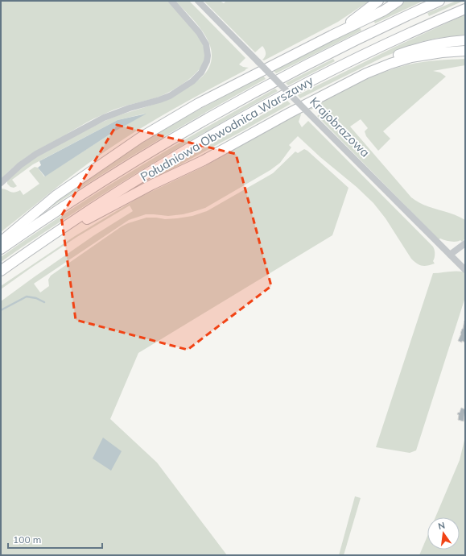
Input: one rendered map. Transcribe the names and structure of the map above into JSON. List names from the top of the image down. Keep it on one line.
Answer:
{"streets":{"highway":["Południowa Obwodnica Warszawy"],"street":["Krajobrazowa"]},"scale_bar":"100 m","north":"top"}
